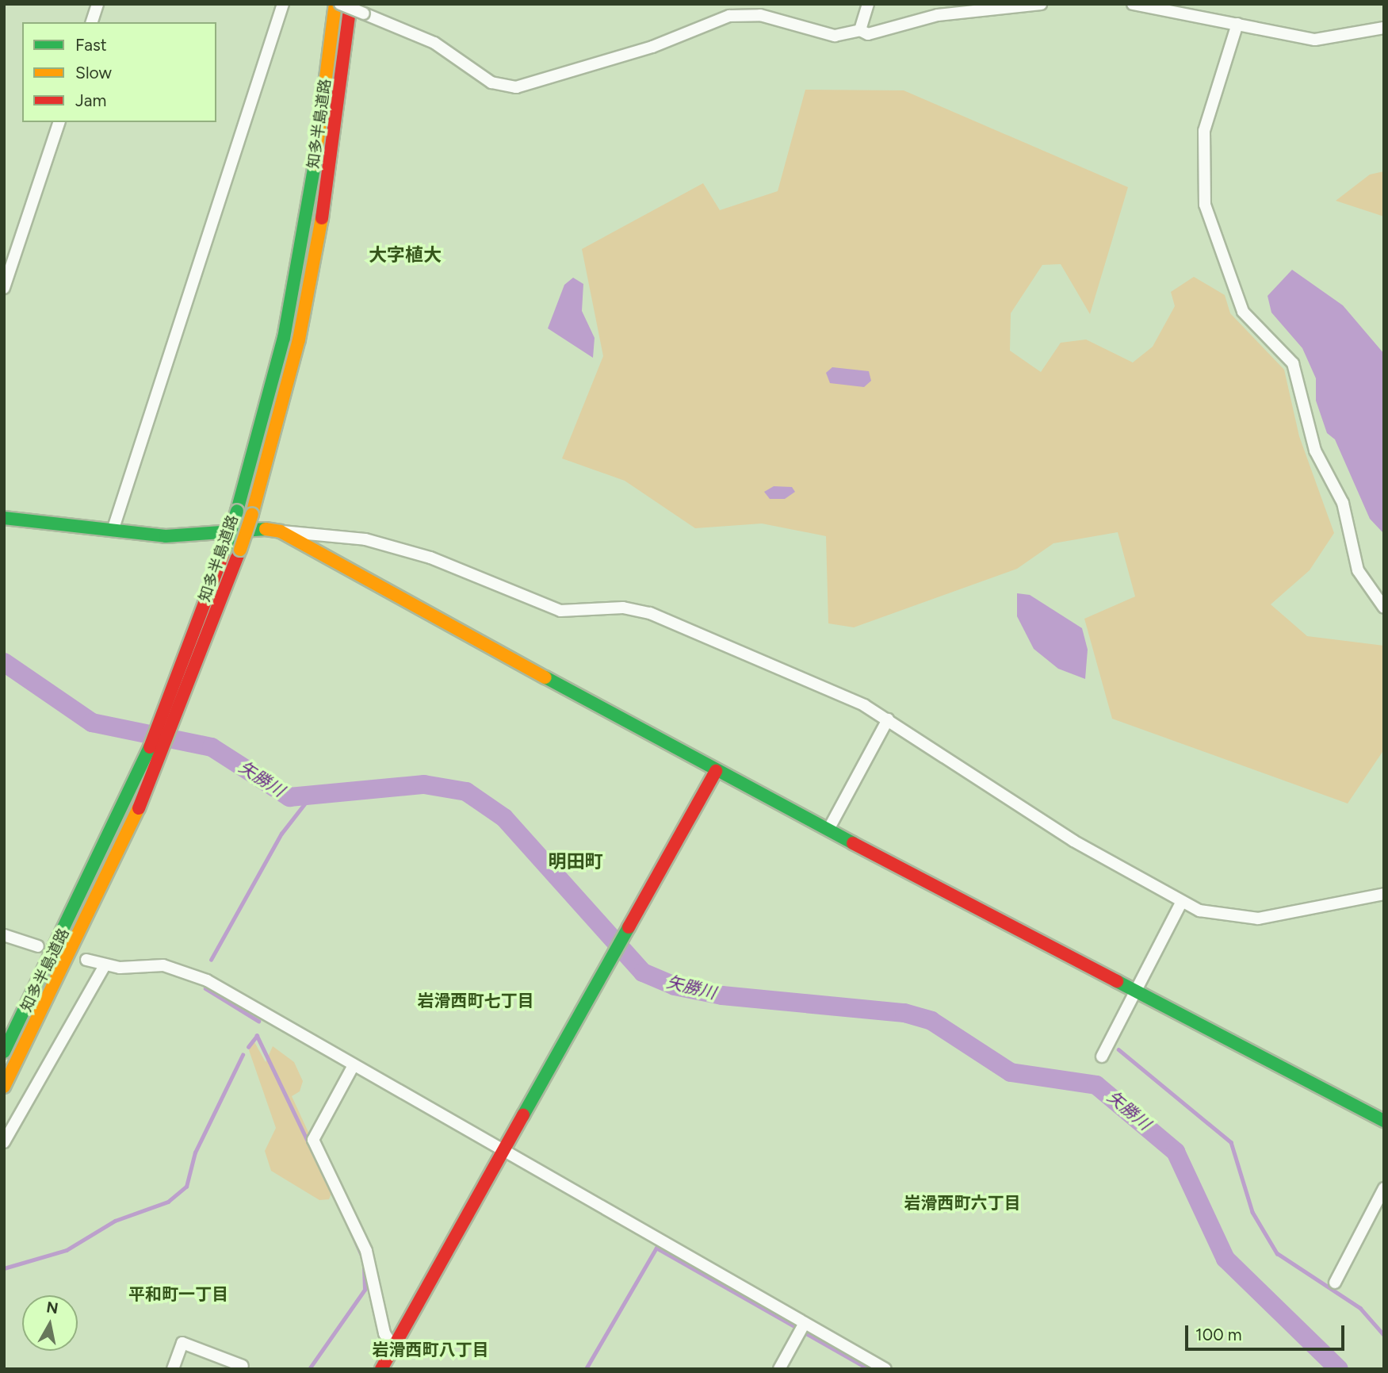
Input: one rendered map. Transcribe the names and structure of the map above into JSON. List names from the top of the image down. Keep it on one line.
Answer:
{"streets":{"main road":["知多半島道路"]},"districts":["大字植大","明田町","岩滑西町七丁目","岩滑西町六丁目","平和町一丁目","岩滑西町八丁目"],"water":["矢勝川"],"legend":["Fast","Slow","Jam"],"scale_bar":"100 m","north":"top"}
